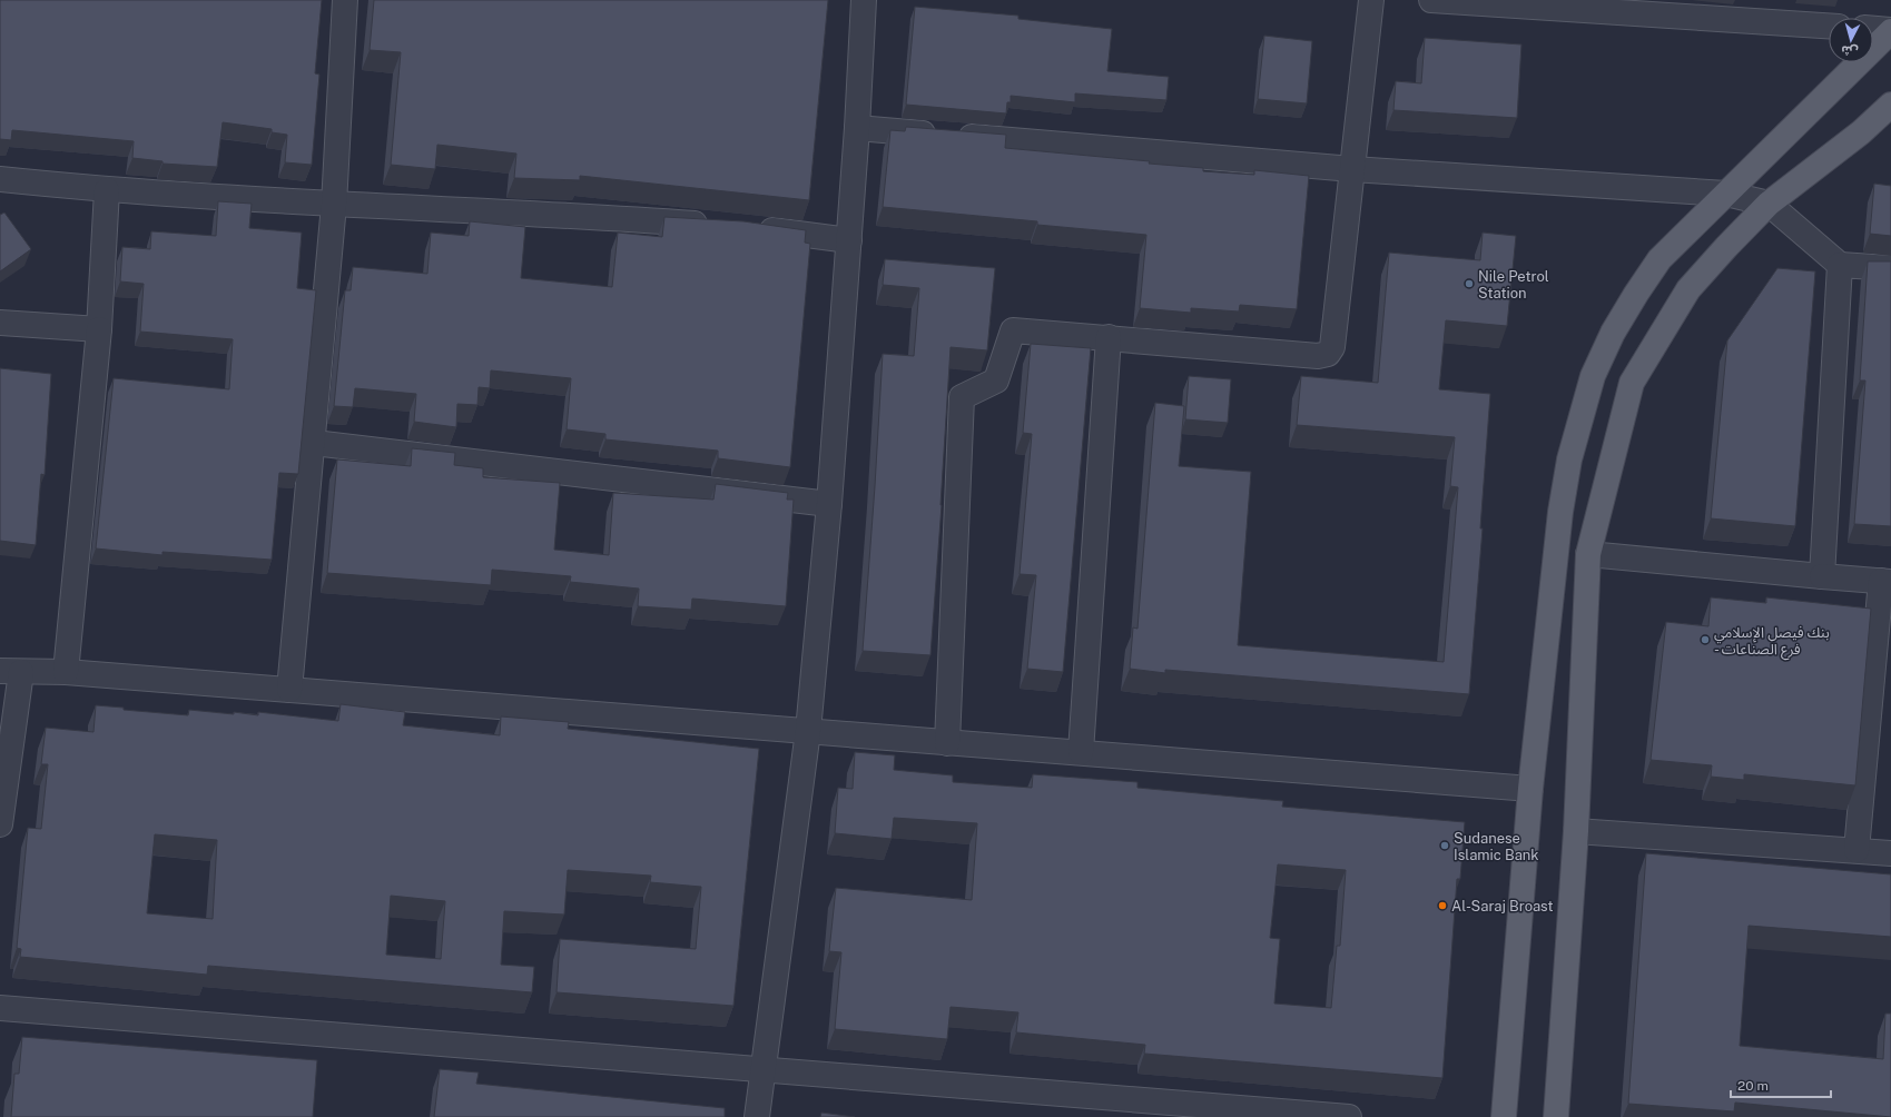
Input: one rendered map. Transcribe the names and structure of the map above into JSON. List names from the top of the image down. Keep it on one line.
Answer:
{"places":["Nile Petrol Station","بنك فيصل الإسلامي - فرع الصناعات","Sudanese Islamic Bank","Al-Saraj Broast"],"scale_bar":"20 m","north":"bottom"}
